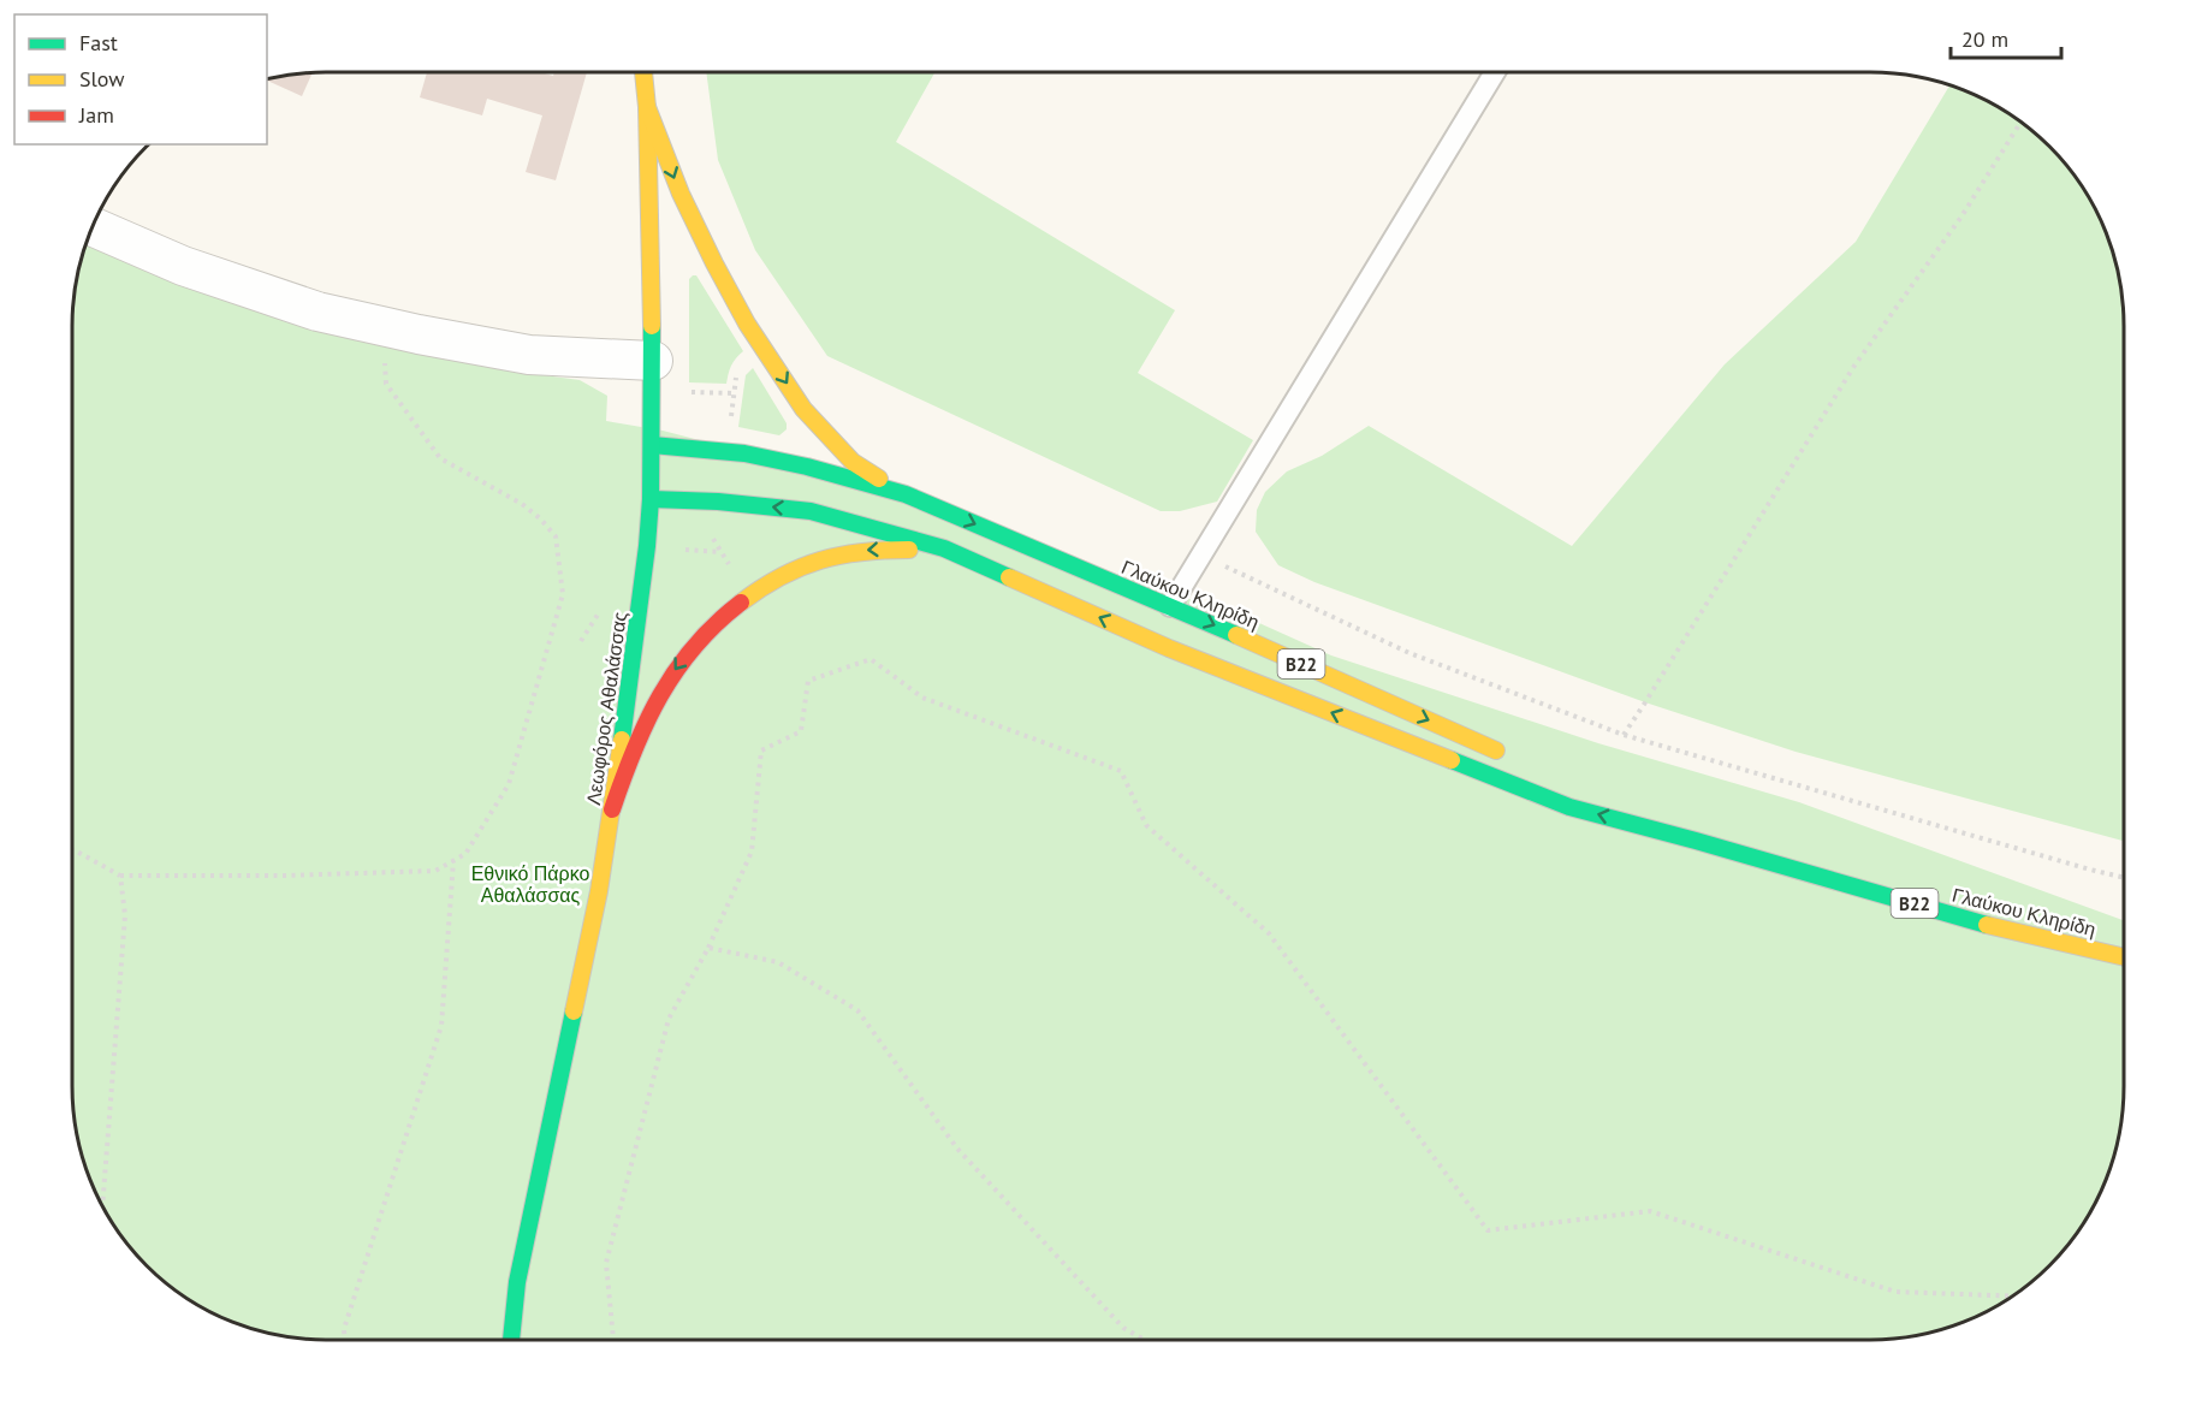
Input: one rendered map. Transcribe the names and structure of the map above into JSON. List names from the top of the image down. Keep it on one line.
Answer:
{"streets":{"main road":["Γλαύκου Κληρίδη","B22","Λεωφόρος Αθαλάσσας"]},"crossings":[["Γλαύκου Κληρίδη","Λεωφόρος Αθαλάσσας"]],"parks":["Εθνικό Πάρκο Αθαλάσσας"],"legend":["Fast","Slow","Jam"],"scale_bar":"20 m"}
